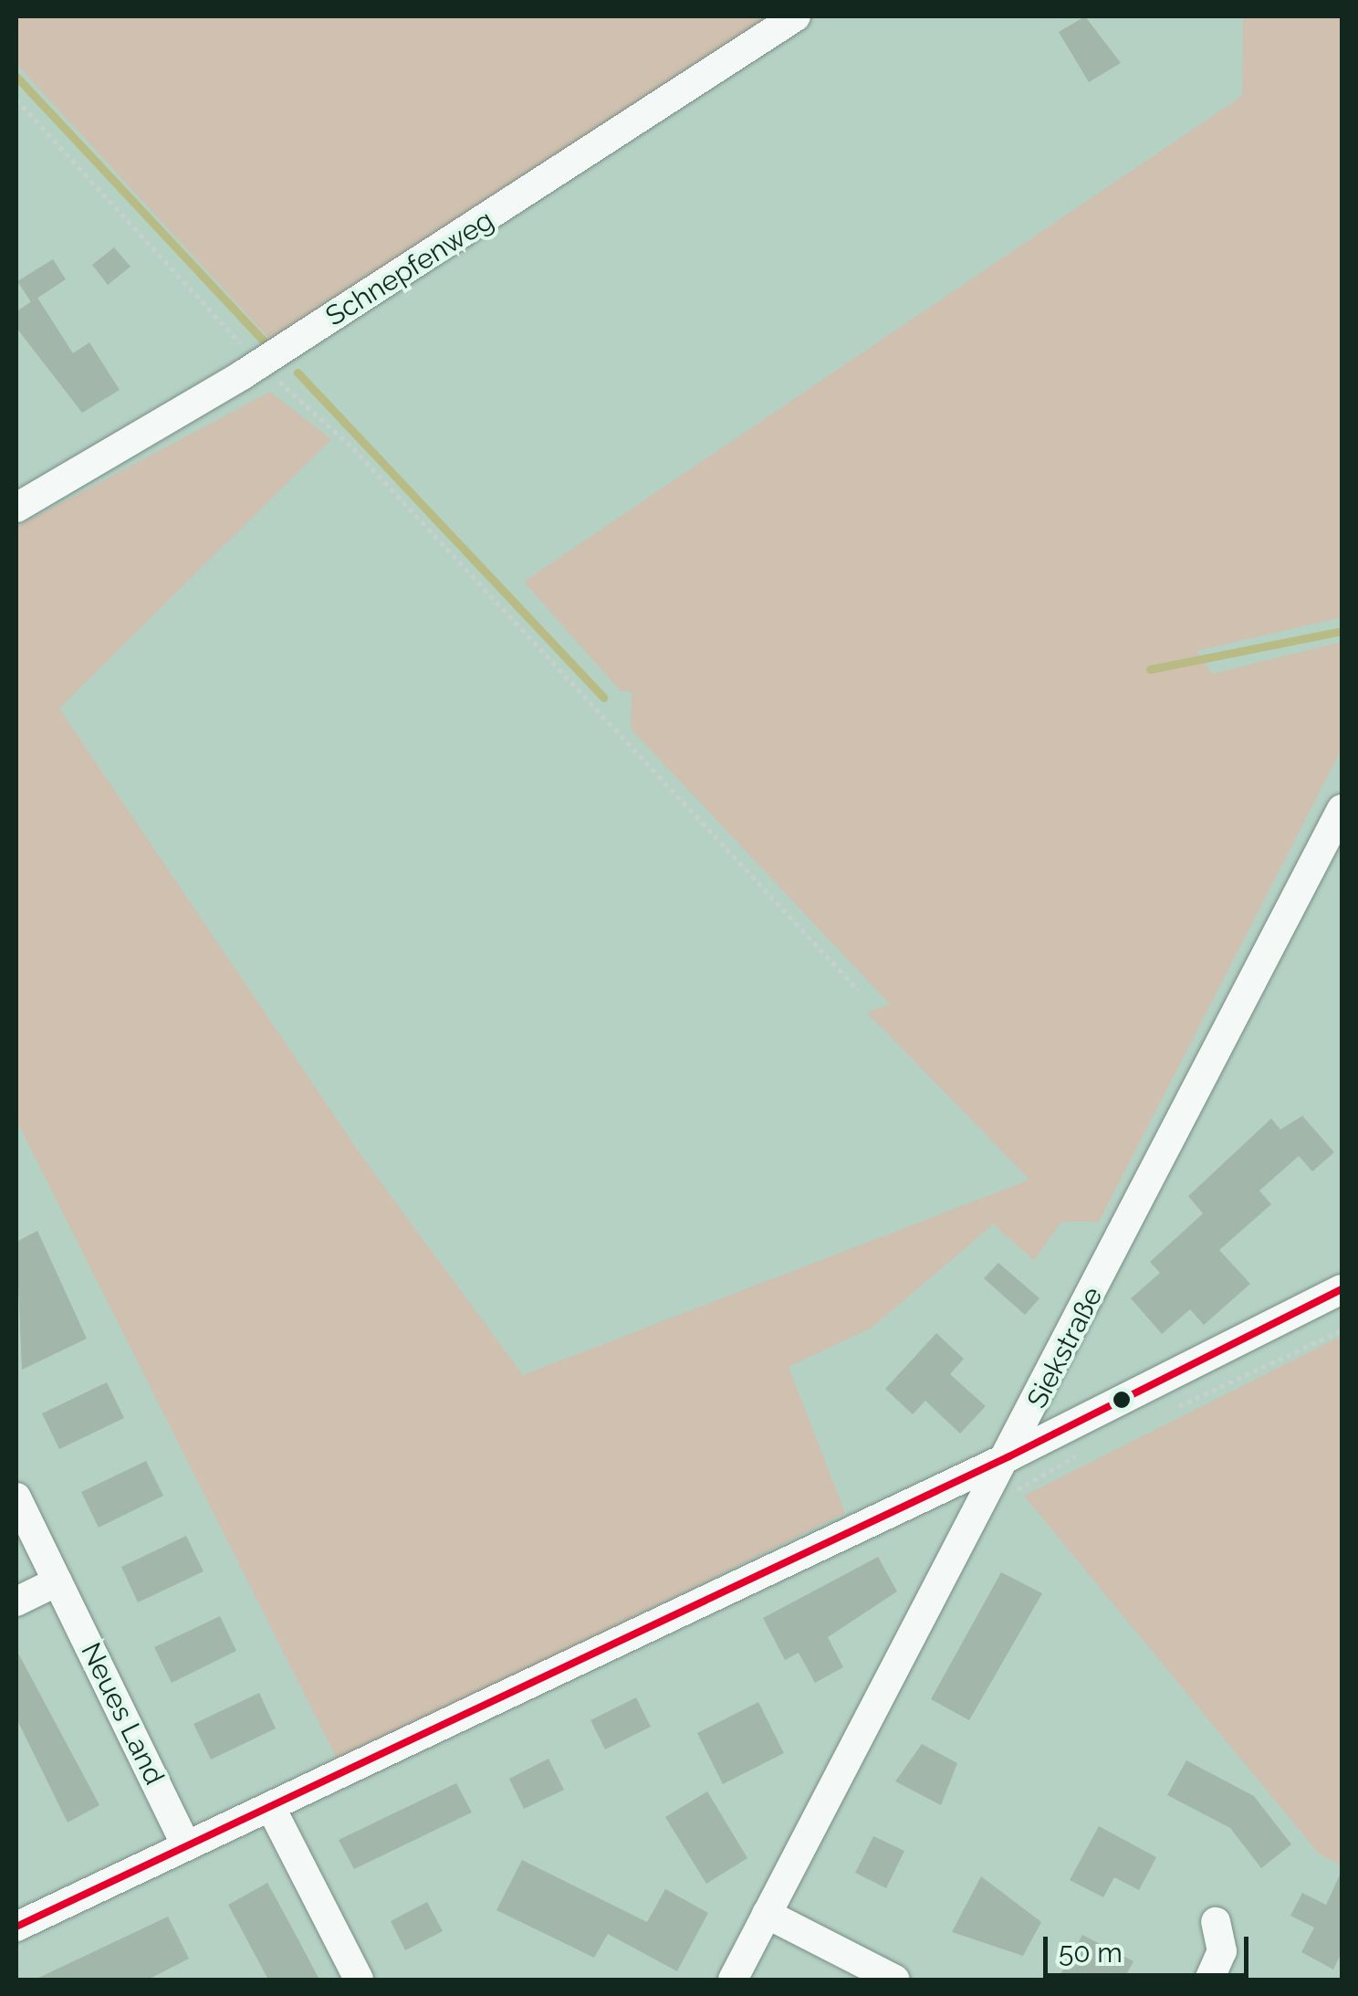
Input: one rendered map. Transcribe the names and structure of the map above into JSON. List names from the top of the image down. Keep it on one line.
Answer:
{"streets":{"street":["Schnepfenweg","Siekstraße","Neues Land"]},"scale_bar":"50 m"}
